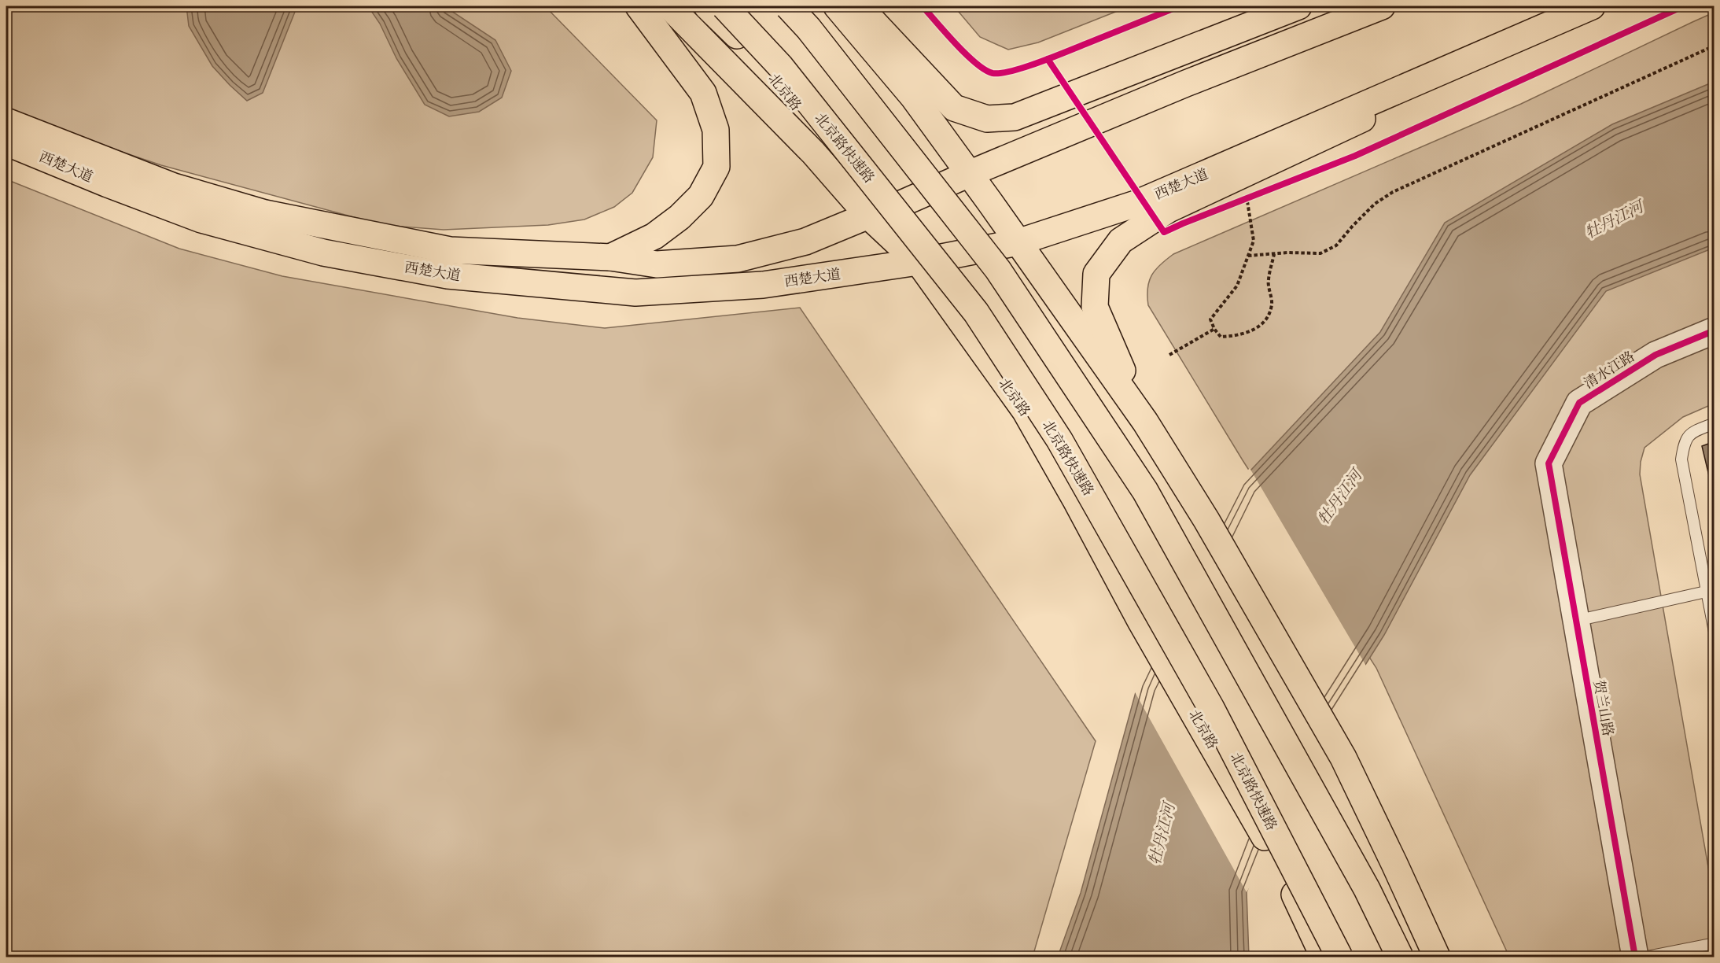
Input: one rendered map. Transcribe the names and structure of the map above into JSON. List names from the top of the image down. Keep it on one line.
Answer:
{"streets":{"main road":["北京路","北京路快速路","西楚大道"],"street":["清水江路","贺兰山路"]},"crossings":[["北京路","西楚大道"],["清水江路","贺兰山路"]],"water":["牡丹江河"]}
